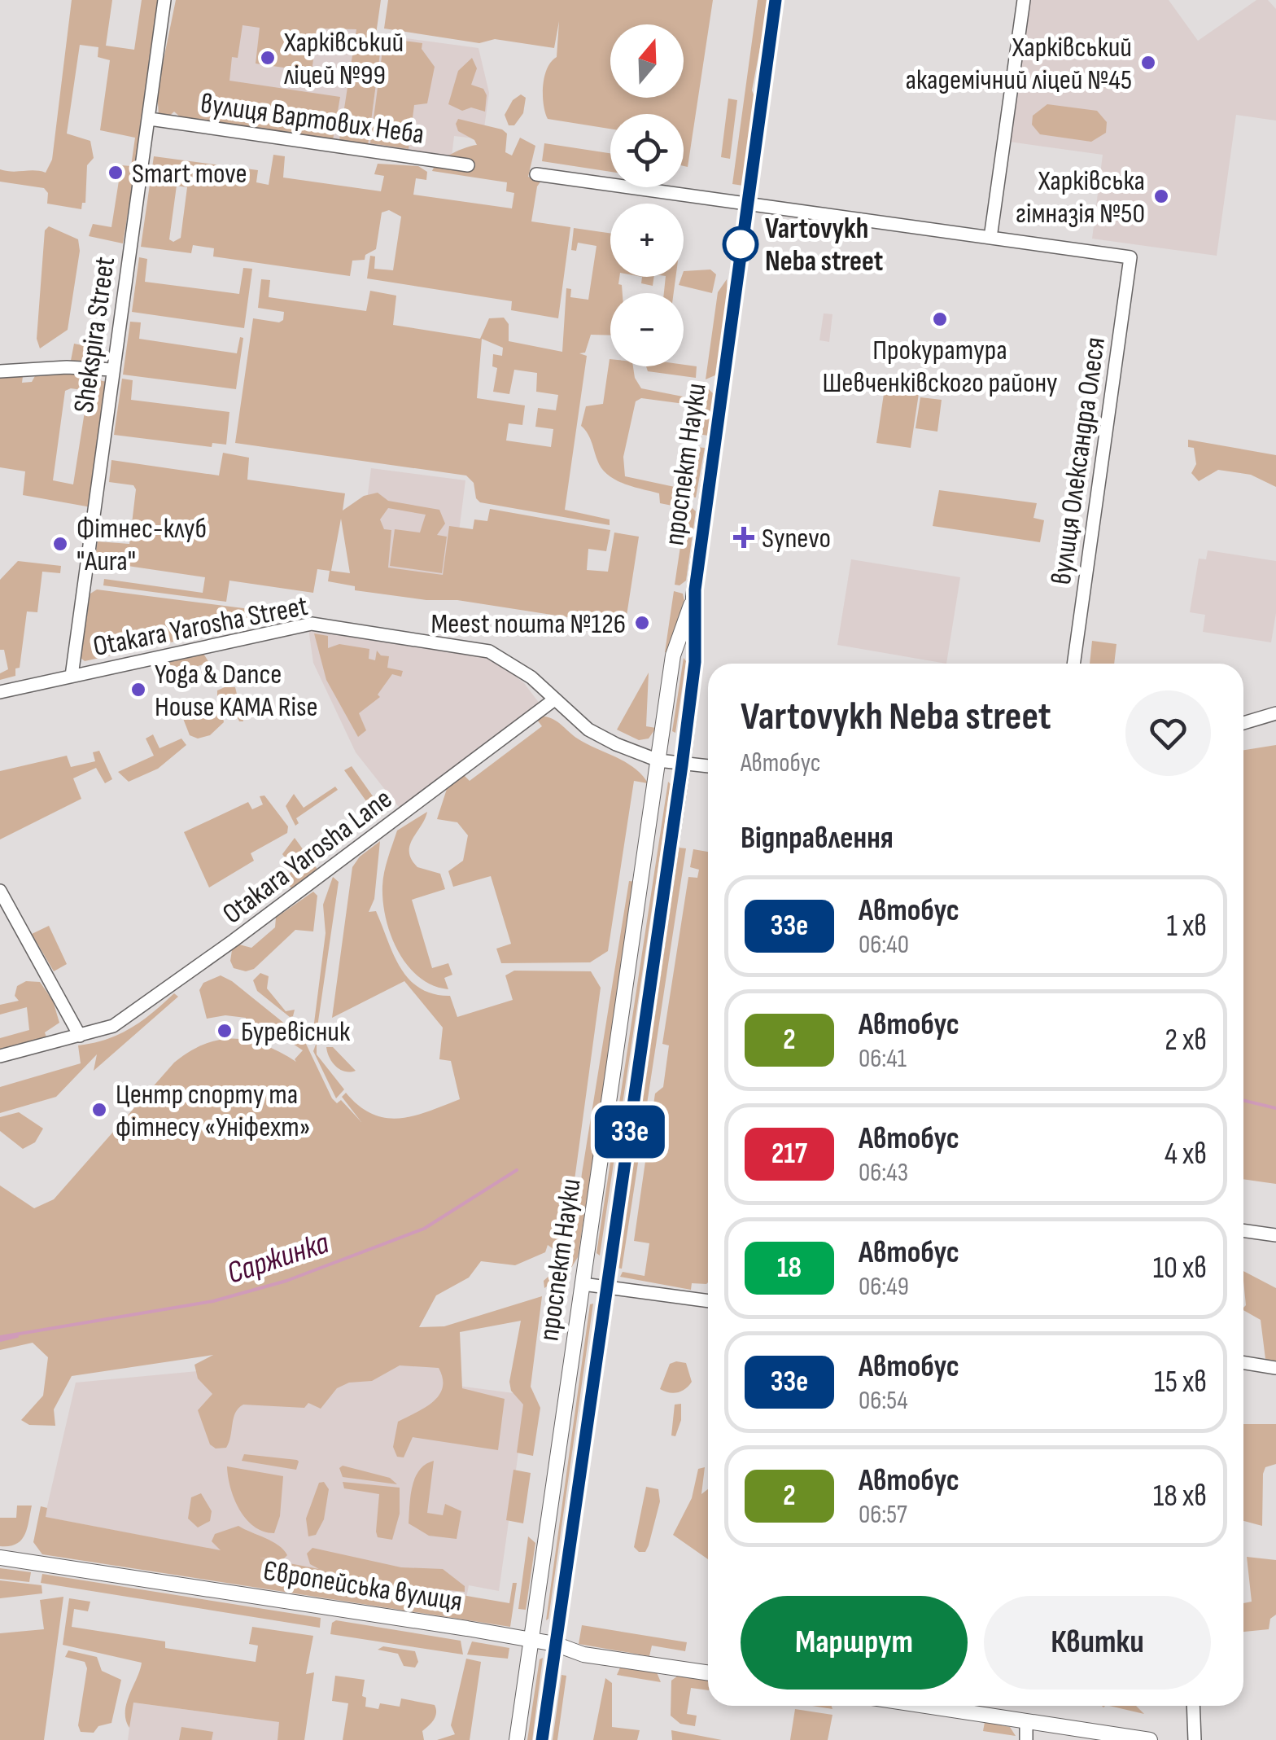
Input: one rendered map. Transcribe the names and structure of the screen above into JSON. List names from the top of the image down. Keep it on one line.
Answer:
{"streets":{"main road":["проспект Науки","Європейська вулиця"],"street":["вулиця Вартових Неба","Shekspira Street","вулиця Олександра Олеся","Otakara Yarosha Street","Otakara Yarosha Lane"]},"crossings":[["вулиця Вартових Неба","Shekspira Street"],["Shekspira Street","Otakara Yarosha Street"],["проспект Науки","Otakara Yarosha Street"],["проспект Науки","Європейська вулиця"],["Otakara Yarosha Street","Otakara Yarosha Lane"]],"water":["Саржинка"],"places":{"other":["Харківський ліцей №99","Харківський академічний ліцей №45","Smart move","Харківська гімназія №50","Vartovykh Neba street","Прокуратура Шевченківского району","Фітнес-клуб \"Aura\"","Meest пошта №126","Yoga & Dance House KAMA Rise","Буревісник","Центр спорту та фітнесу «Уніфехт»"],"health":["Synevo"]},"lines":["bus line 33е"],"north":"top","page":{"on_map":"33е","map_buttons":["+","−"],"heading":[["Vartovykh Neba street","Автобус"],"Відправлення"],"list":[{"mark":"33е","name":"Автобус","note":"06:40","value":"1 хв"},{"mark":"2","name":"Автобус","note":"06:41","value":"2 хв"},{"mark":"217","name":"Автобус","note":"06:43","value":"4 хв"},{"mark":"18","name":"Автобус","note":"06:49","value":"10 хв"},{"mark":"33е","name":"Автобус","note":"06:54","value":"15 хв"},{"mark":"2","name":"Автобус","note":"06:57","value":"18 хв"}],"buttons":["Маршрут","Квитки"]}}
